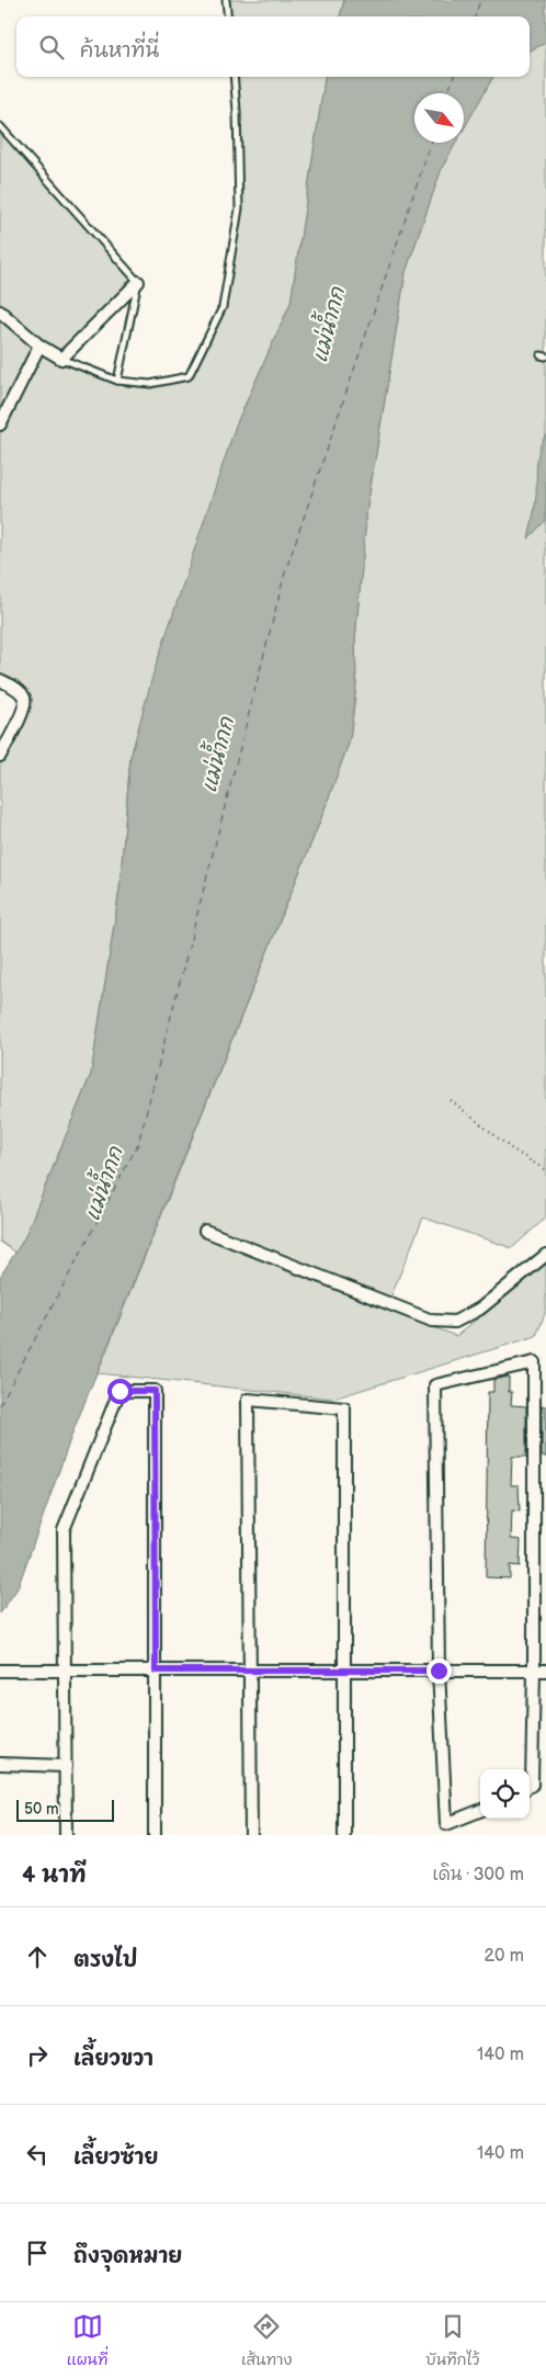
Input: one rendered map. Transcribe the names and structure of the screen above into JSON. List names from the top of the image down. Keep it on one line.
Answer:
{"water":["แม่น้ำกก"],"scale_bar":"50 m","north":"bottom right","page":{"search":"ค้นหาที่นี่","scale":"50 m","heading":["4 นาที","เดิน · 300 m"],"list":[["ตรงไป","20 m"],["เลี้ยวขวา","140 m"],["เลี้ยวซ้าย","140 m"],"ถึงจุดหมาย"],"nav":["แผนที่","เส้นทาง","บันทึกไว้"]}}
